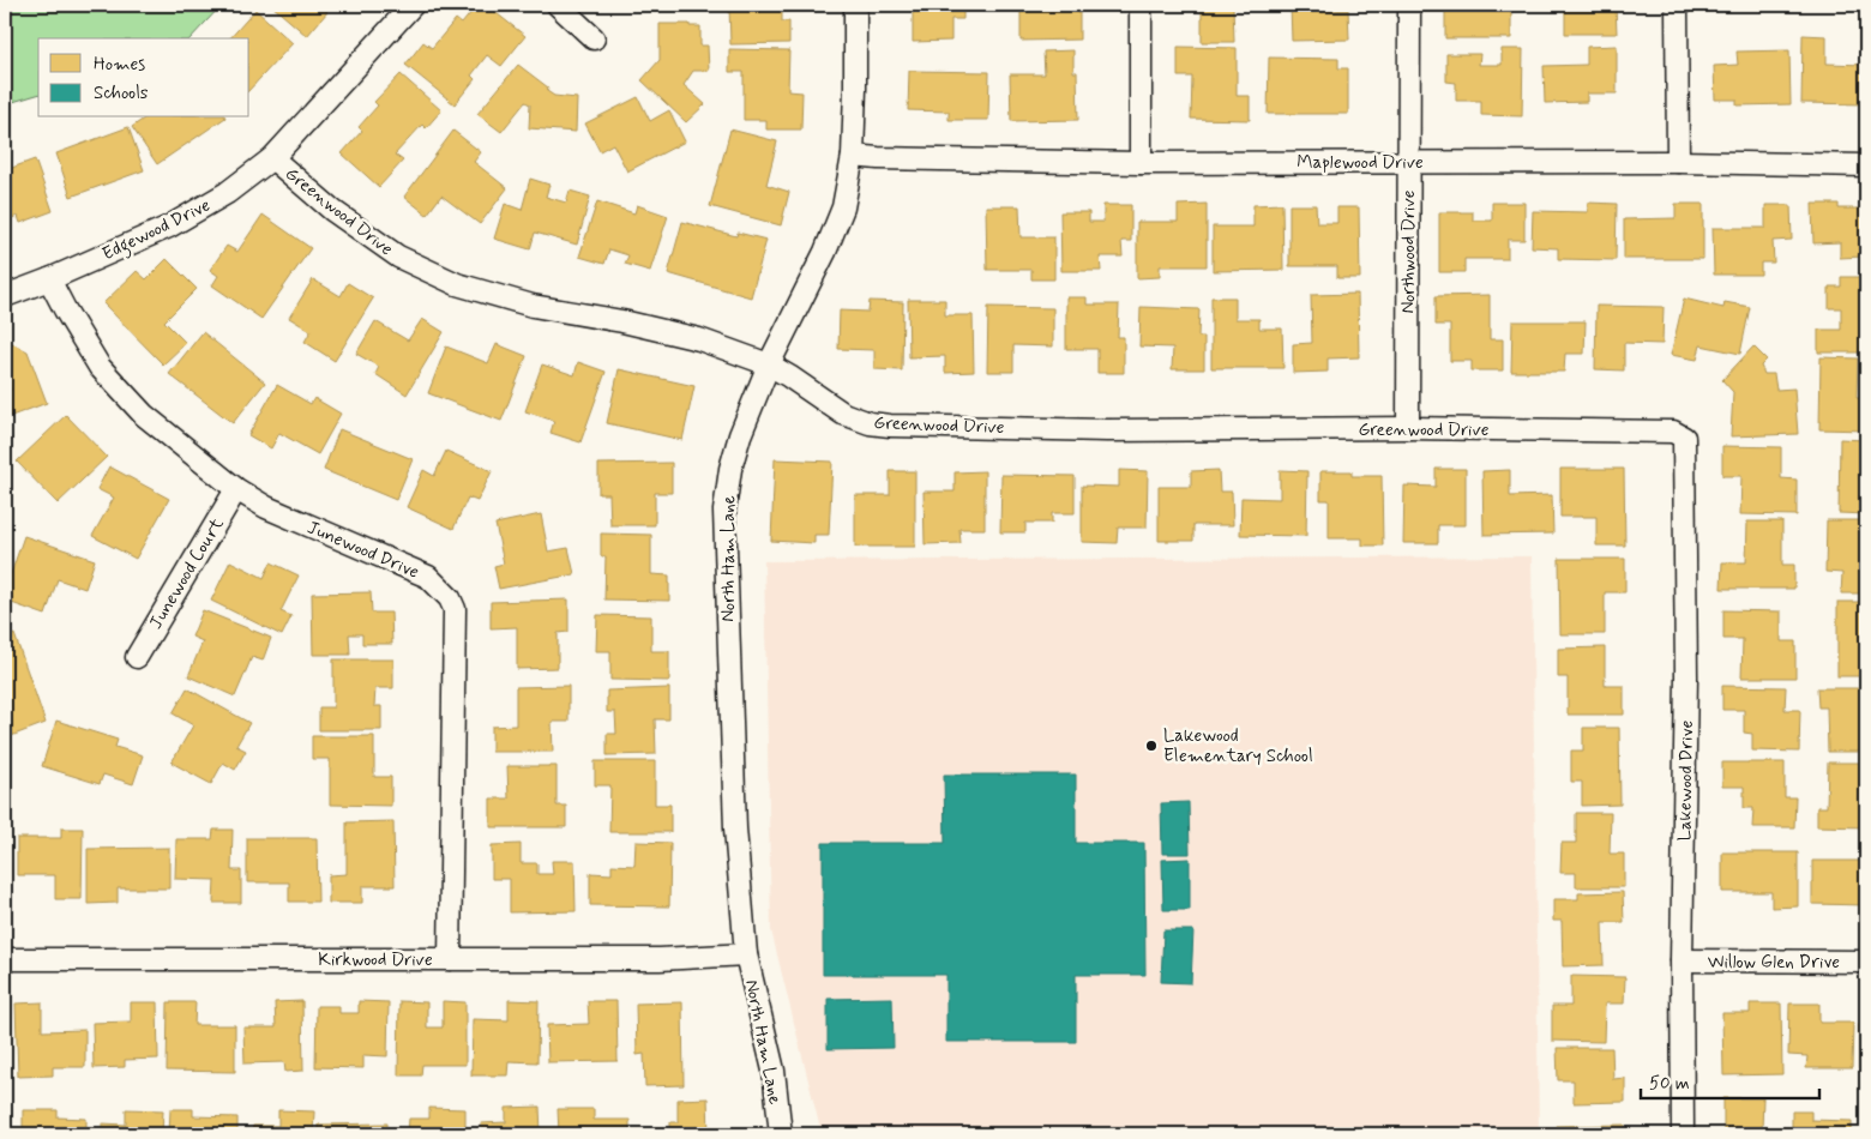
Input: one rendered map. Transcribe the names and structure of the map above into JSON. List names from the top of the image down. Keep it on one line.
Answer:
{"streets":{"street":["Maplewood Drive","Greenwood Drive","Edgewood Drive","Northwood Drive","Junewood Drive","North Ham Lane","Junewood Court","Lakewood Drive","Kirkwood Drive","Willow Glen Drive"]},"crossings":[["Maplewood Drive","Northwood Drive"],["Maplewood Drive","North Ham Lane"],["Greenwood Drive","Edgewood Drive"],["Greenwood Drive","Northwood Drive"],["Greenwood Drive","North Ham Lane"],["Greenwood Drive","Lakewood Drive"],["Edgewood Drive","Junewood Drive"],["Junewood Drive","Junewood Court"],["Junewood Drive","Kirkwood Drive"],["North Ham Lane","Kirkwood Drive"],["Lakewood Drive","Willow Glen Drive"]],"places":["Lakewood Elementary School"],"legend":["Homes","Schools"],"scale_bar":"50 m"}
